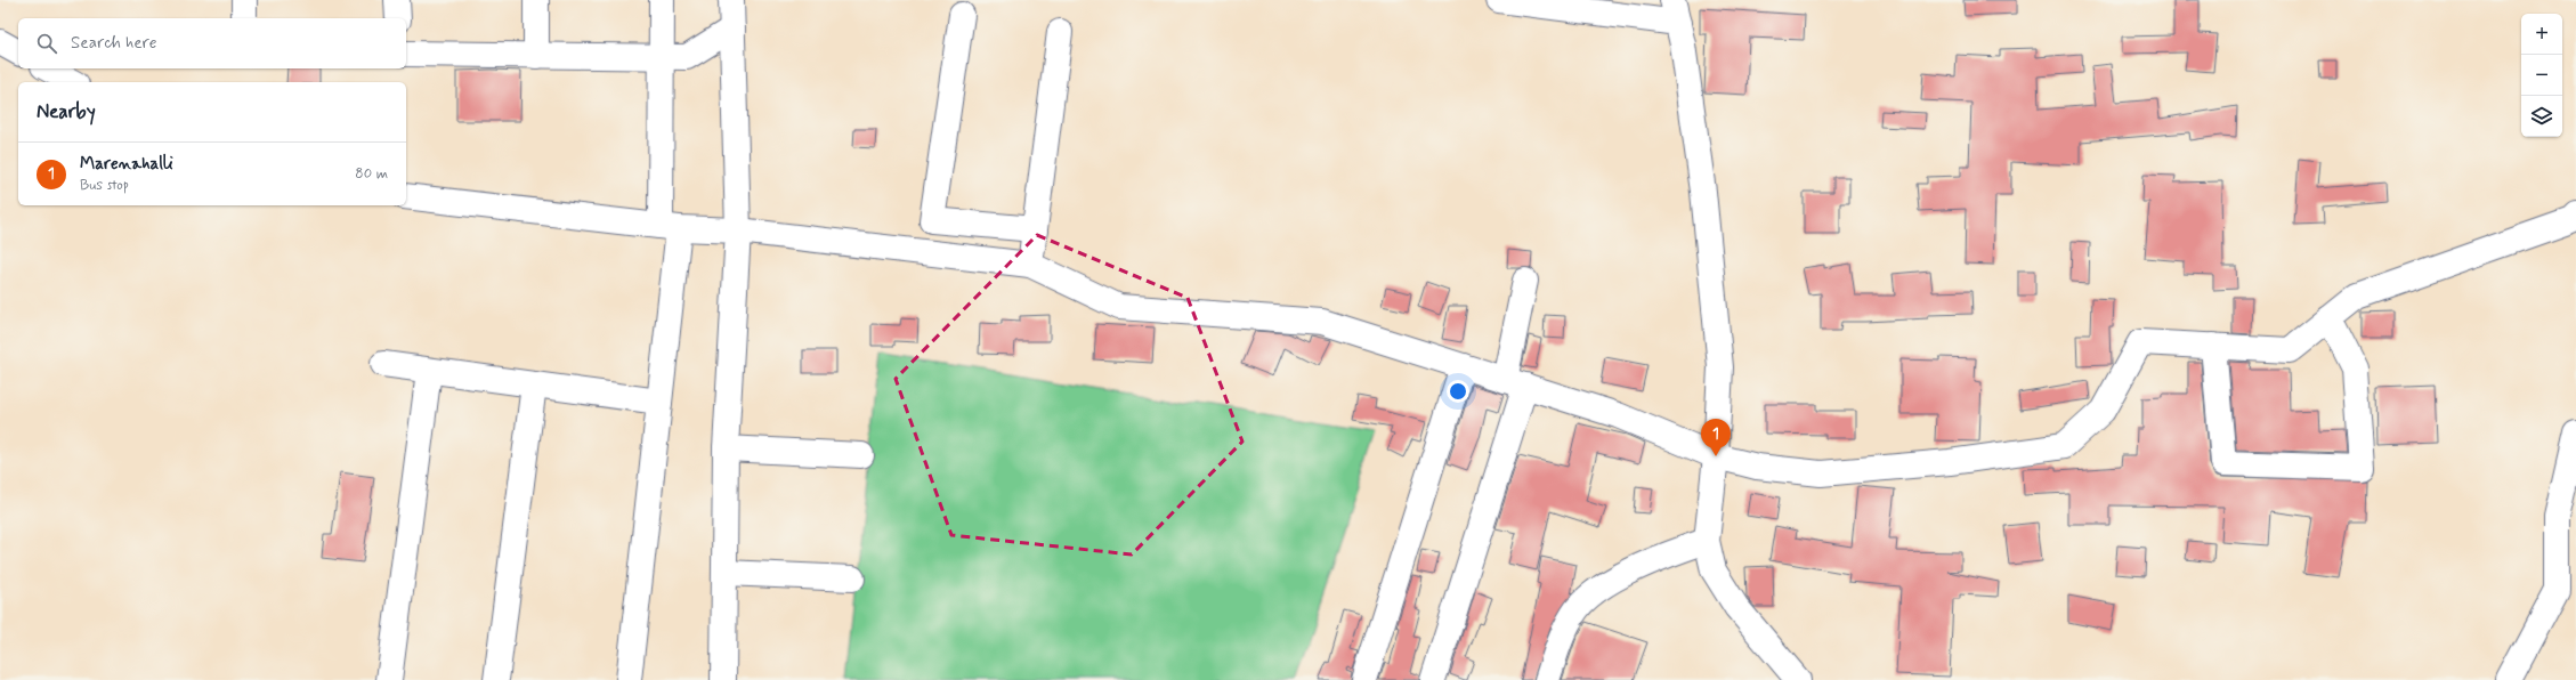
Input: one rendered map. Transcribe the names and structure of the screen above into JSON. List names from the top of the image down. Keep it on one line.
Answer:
{"page":{"map_buttons":["+","−"],"search":"Search here","heading":"Nearby","list":[{"mark":"1","name":"Marenahalli","note":"Bus stop","value":"80 m"}],"pins":"1"}}
